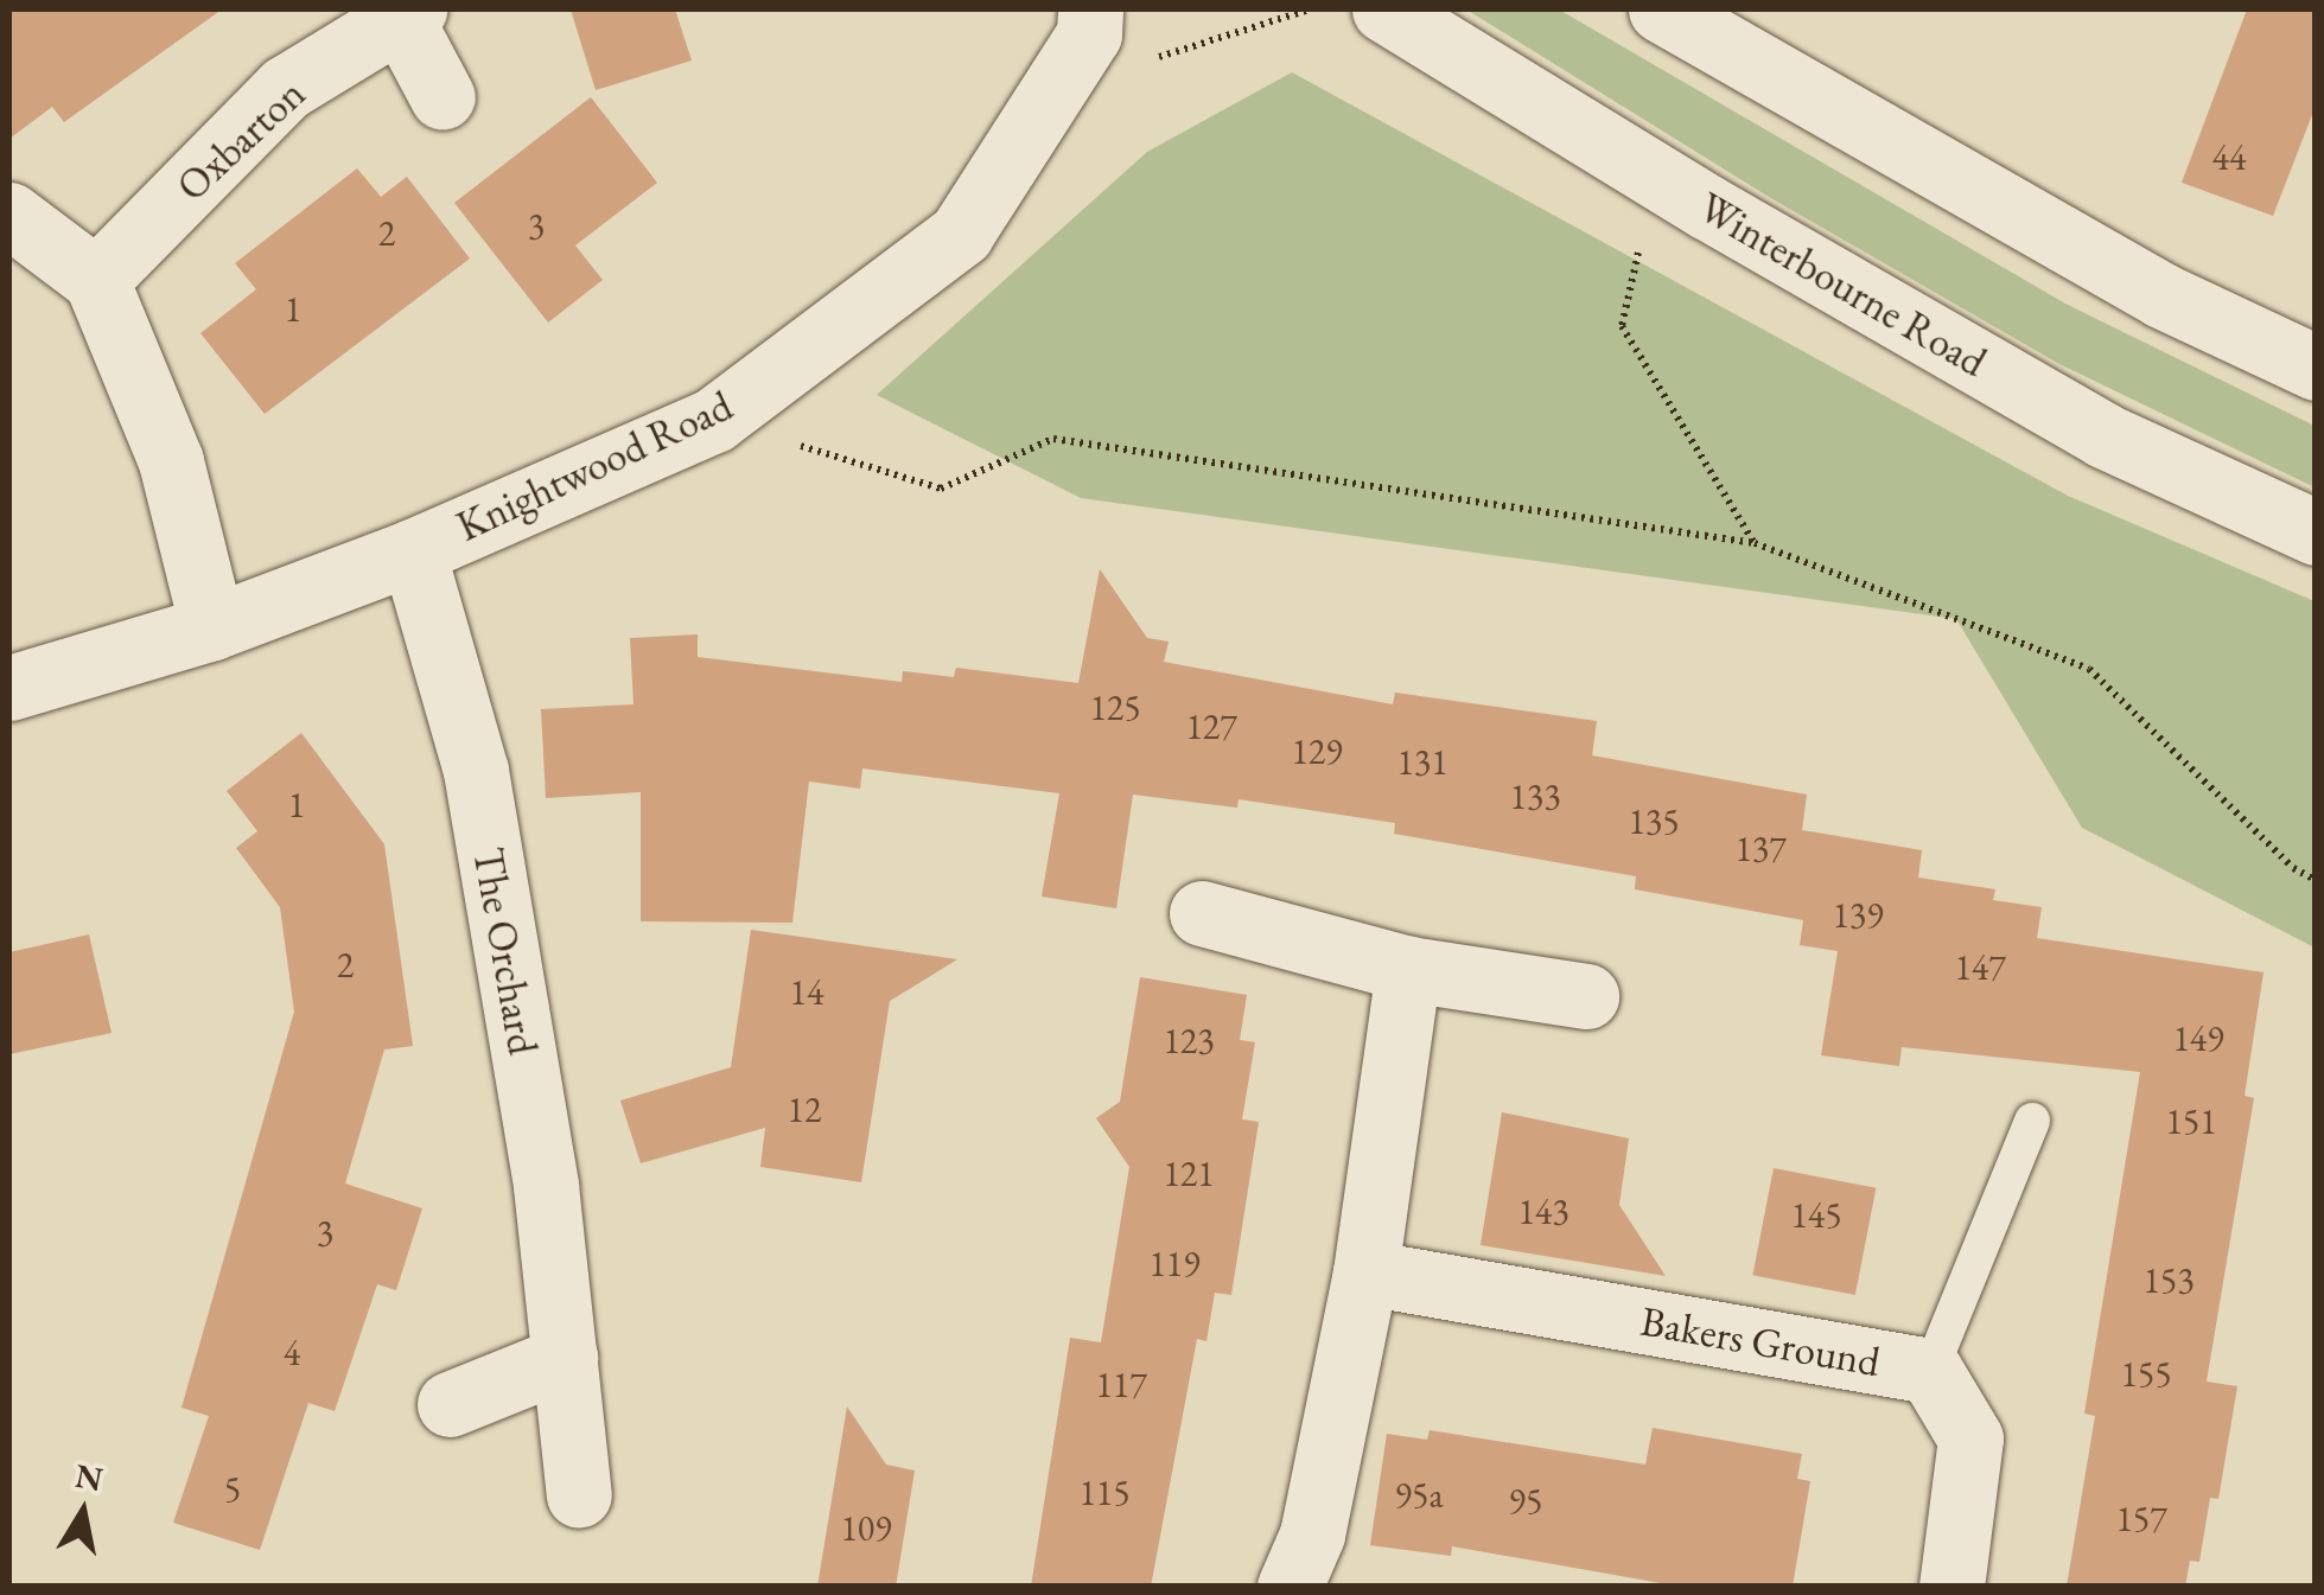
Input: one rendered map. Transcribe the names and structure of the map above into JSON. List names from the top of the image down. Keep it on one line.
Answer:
{"streets":{"street":["Oxbarton","Winterbourne Road","Knightwood Road","The Orchard","Bakers Ground"]},"crossings":[["Knightwood Road","The Orchard"]],"house_numbers":["44","3","2","1","125","127","129","131","133","1","135","137","139","2","147","14","149","123","12","151","121","143","145","3","119","153","4","155","117","5","115","95a","95","157","109"],"north":"top"}
